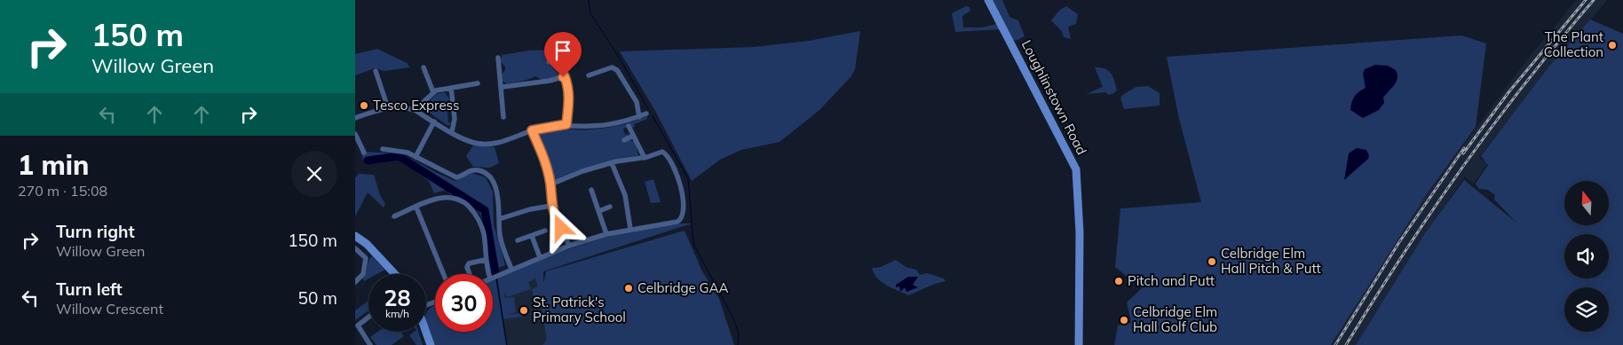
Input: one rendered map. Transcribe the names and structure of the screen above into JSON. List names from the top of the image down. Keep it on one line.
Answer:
{"streets":{"street":["Loughlinstown Road"]},"places":["The Plant Collection","Tesco Express","Celbridge Elm Hall Pitch & Putt","Pitch and Putt","Celbridge GAA","St. Patrick's Primary School","Celbridge Elm Hall Golf Club"],"north":"top","page":{"turn":["150 m","Willow Green"],"heading":["1 min","270 m · 15:08"],"list":[{"name":"Turn right","note":"Willow Green","value":"150 m"},{"name":"Turn left","note":"Willow Crescent","value":"50 m"}],"speed":"28 km/h","limit":"30"}}
